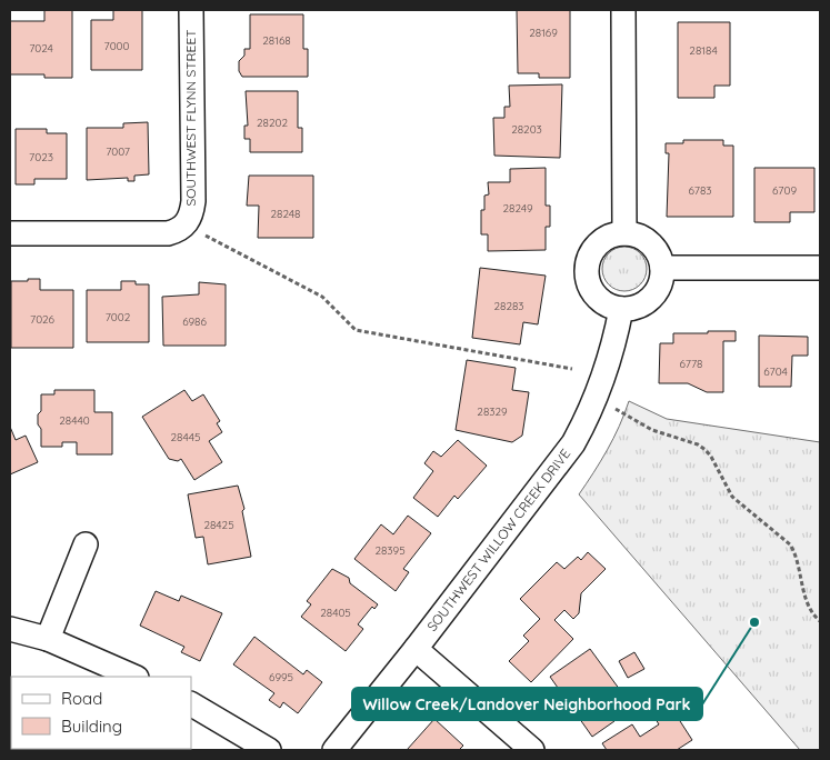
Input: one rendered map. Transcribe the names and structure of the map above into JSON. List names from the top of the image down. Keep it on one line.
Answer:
{"streets":{"street":["SOUTHWEST FLYNN STREET","SOUTHWEST WILLOW CREEK DRIVE"]},"places":["Willow Creek/Landover Neighborhood Park"],"house_numbers":["28169","28168","7000","7024","28184","28202","28203","7007","7023","6783","6709","28249","28248","28283","7002","7026","6986","6778","6704","28329","28440","28445","28425","28395","28405","6995"],"legend":["Road","Building"]}
